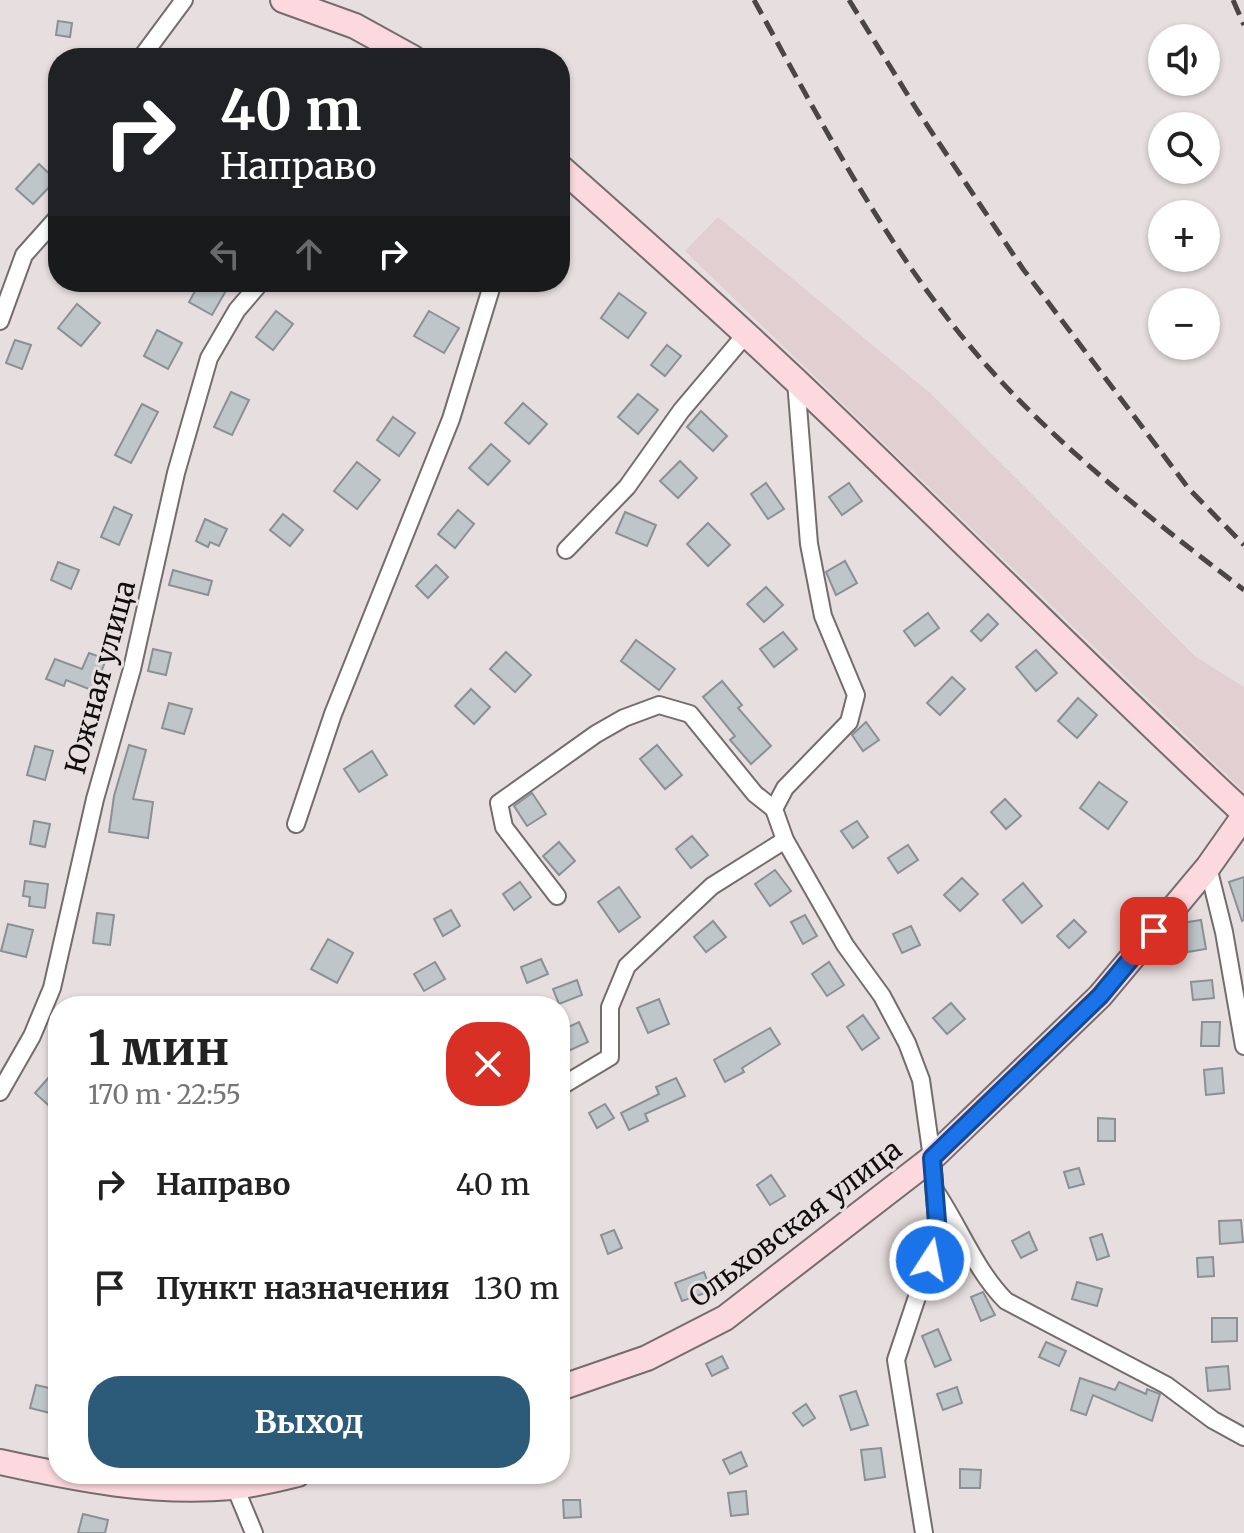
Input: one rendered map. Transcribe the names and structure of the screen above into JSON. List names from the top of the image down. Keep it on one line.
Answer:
{"streets":{"street":["Южная улица","Ольховская улица"]},"page":{"map_buttons":["+","−"],"turn":["40 m","Направо"],"heading":["1 мин","170 m · 22:55"],"list":[{"name":"Направо","value":"40 m"},{"name":"Пункт назначения","value":"130 m"}],"buttons":"Выход"}}
